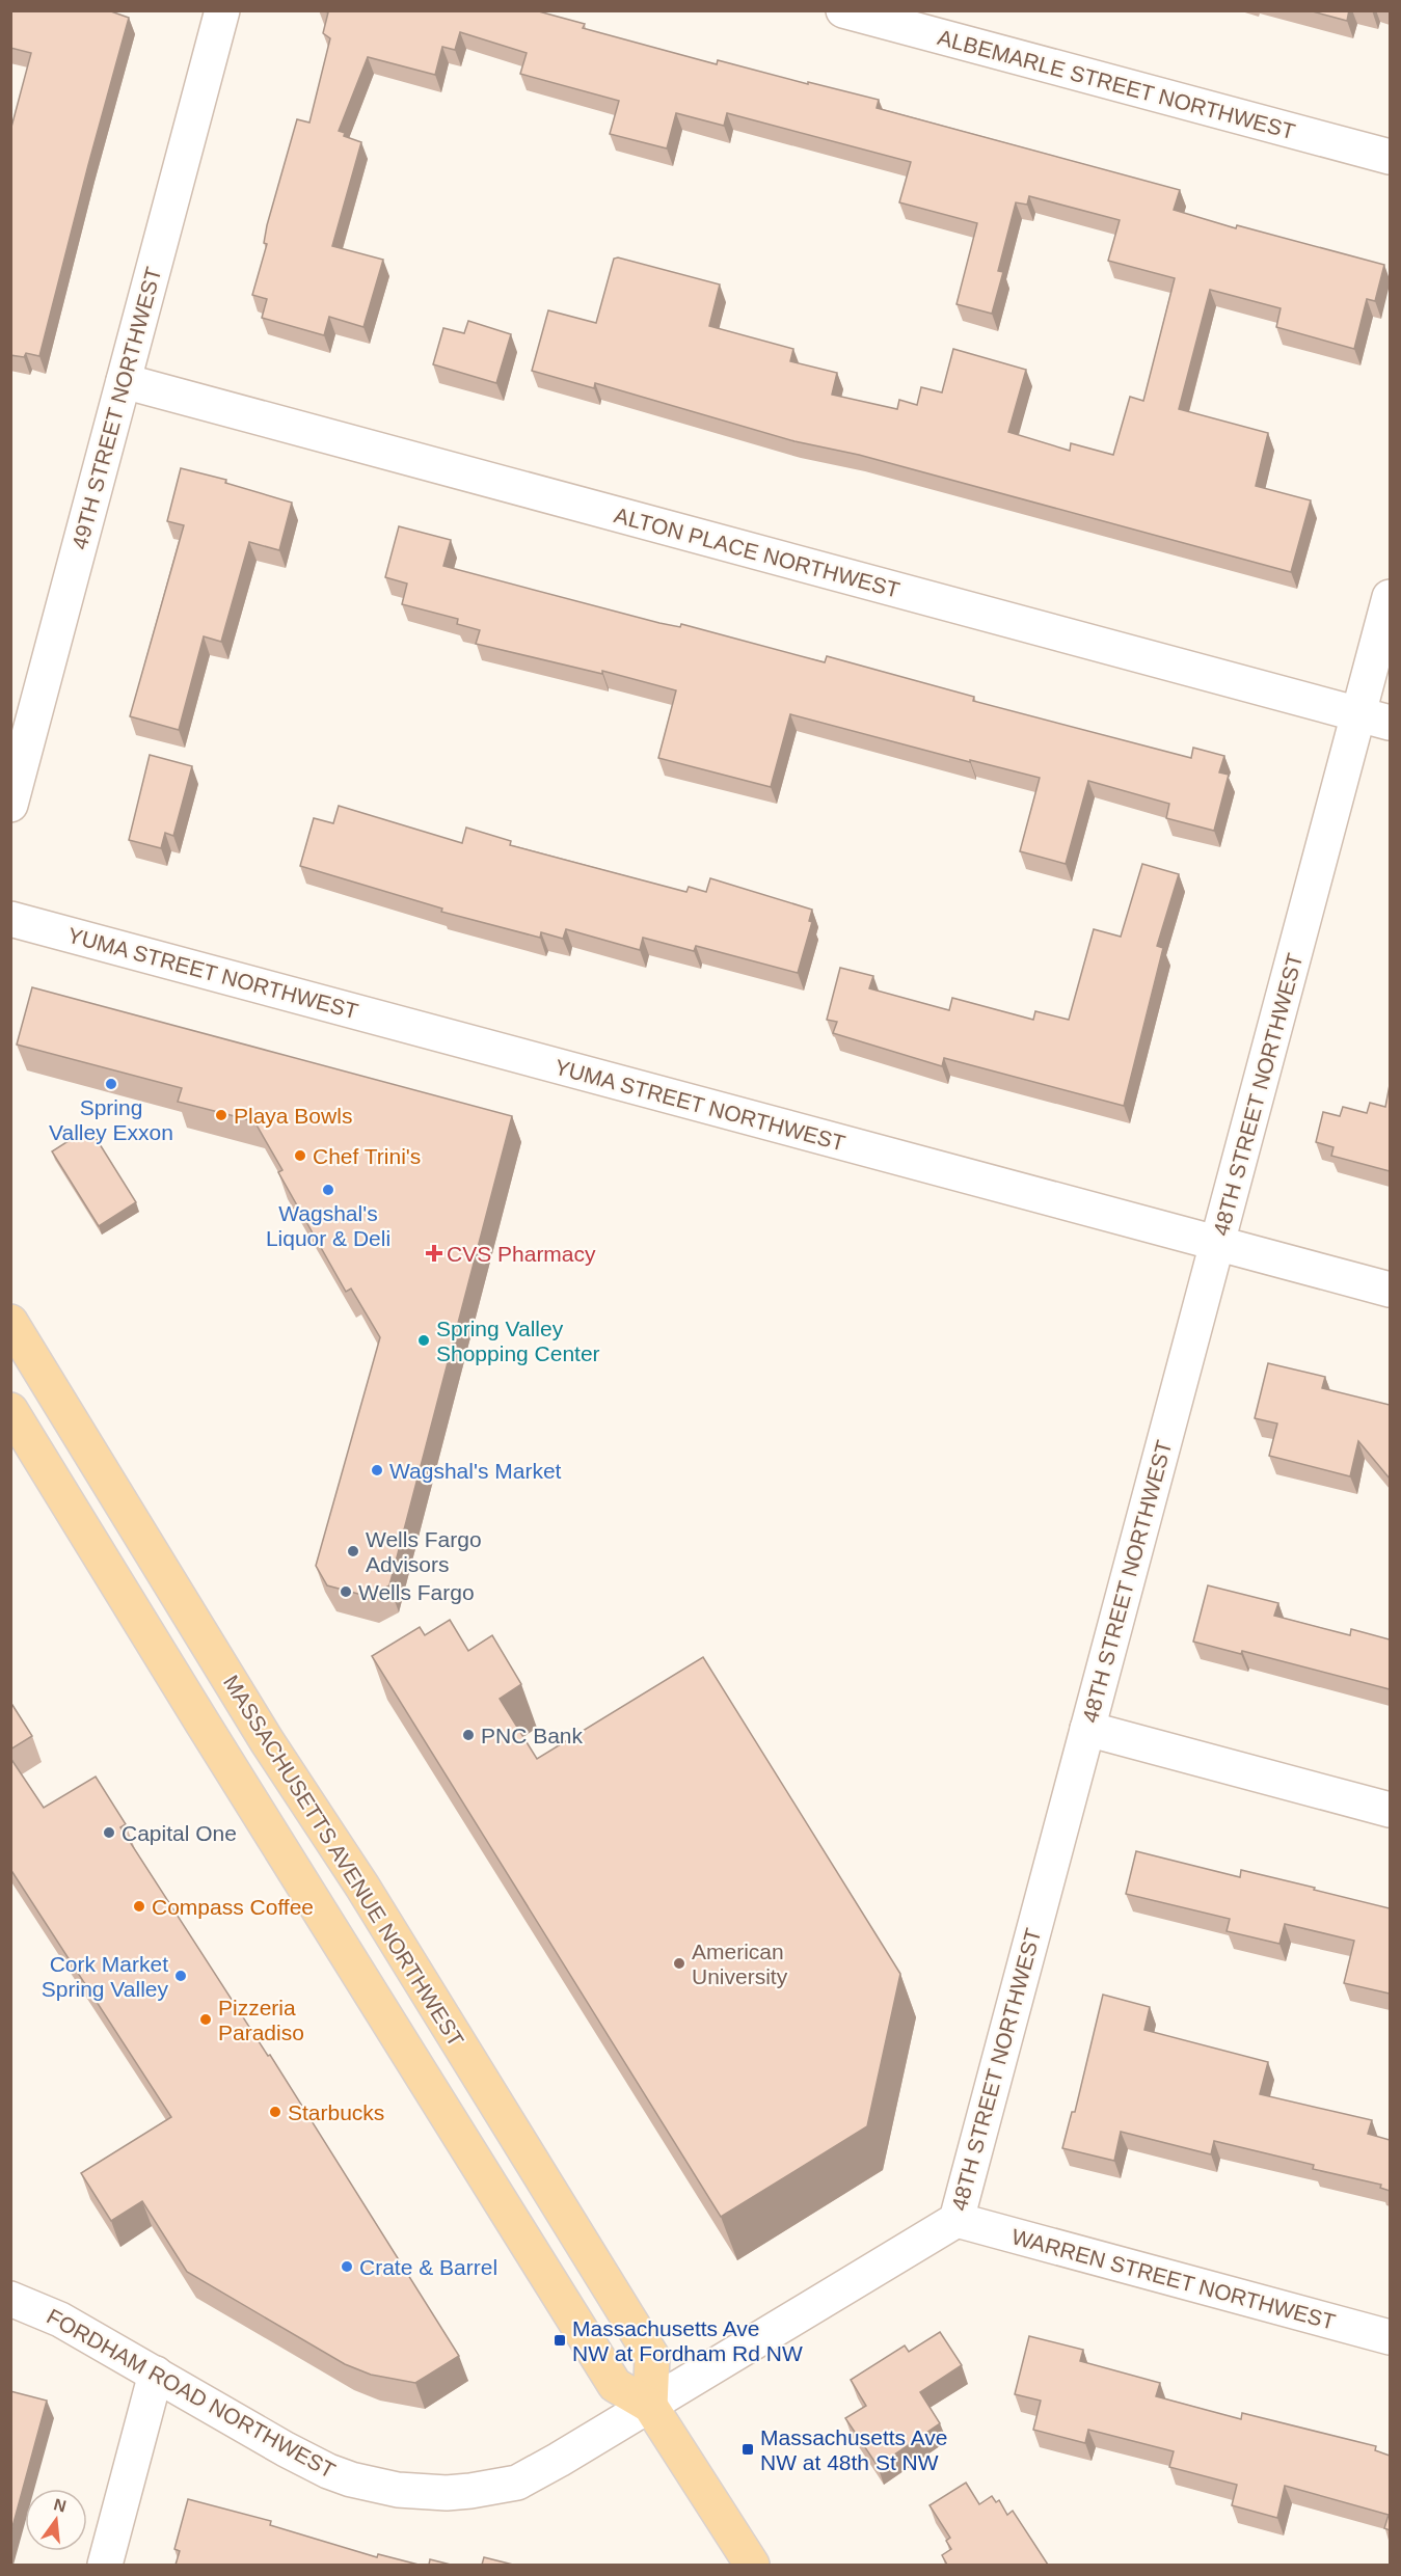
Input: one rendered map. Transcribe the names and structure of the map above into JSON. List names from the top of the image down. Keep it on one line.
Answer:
{"streets":{"main road":["MASSACHUSETTS AVENUE NORTHWEST"],"street":["ALBEMARLE STREET NORTHWEST","49TH STREET NORTHWEST","ALTON PLACE NORTHWEST","YUMA STREET NORTHWEST","48TH STREET NORTHWEST","WARREN STREET NORTHWEST","FORDHAM ROAD NORTHWEST"]},"crossings":[["49TH STREET NORTHWEST","ALTON PLACE NORTHWEST"],["ALTON PLACE NORTHWEST","48TH STREET NORTHWEST"],["YUMA STREET NORTHWEST","48TH STREET NORTHWEST"],["48TH STREET NORTHWEST","MASSACHUSETTS AVENUE NORTHWEST"],["48TH STREET NORTHWEST","WARREN STREET NORTHWEST"],["48TH STREET NORTHWEST","FORDHAM ROAD NORTHWEST"],["MASSACHUSETTS AVENUE NORTHWEST","FORDHAM ROAD NORTHWEST"]],"places":{"other":["Spring Valley Exxon","Playa Bowls","Chef Trini's","Wagshal's Liquor & Deli","Spring Valley Shopping Center","Wagshal's Market","Wells Fargo Advisors","Wells Fargo","PNC Bank","Capital One","Compass Coffee","American University","Cork Market Spring Valley","Pizzeria Paradiso","Starbucks","Crate & Barrel"],"health":["CVS Pharmacy"],"transit":["Massachusetts Ave NW at Fordham Rd NW","Massachusetts Ave NW at 48th St NW"]},"north":"top"}
